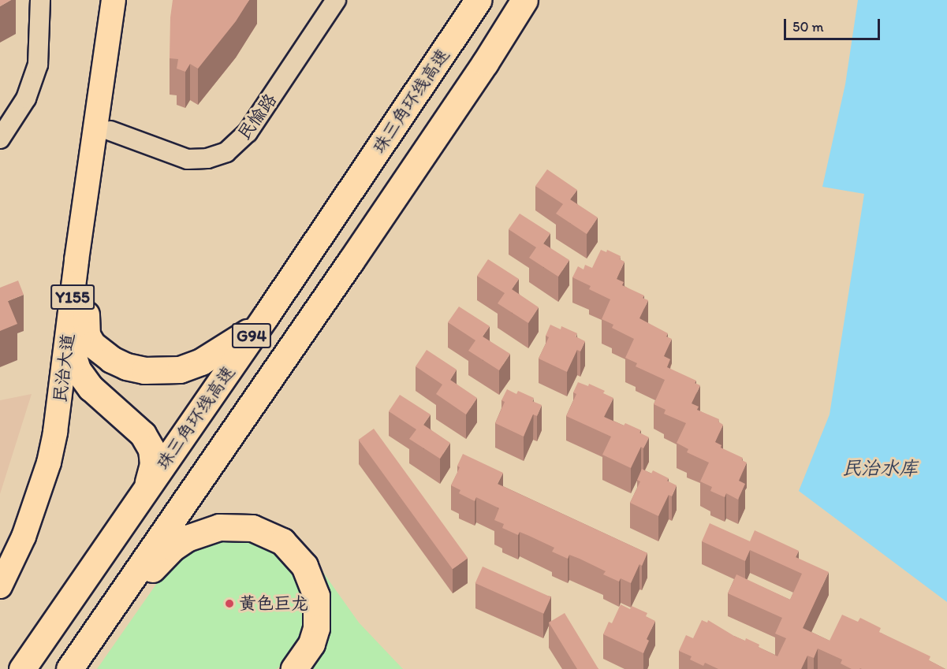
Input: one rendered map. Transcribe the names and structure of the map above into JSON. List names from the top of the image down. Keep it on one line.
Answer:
{"streets":{"highway":["珠三角环线高速","G94"],"main road":["Y155","民治大道"],"street":["民愉路"]},"crossings":[["民愉路","民治大道"]],"water":["民治水库"],"places":["黄色巨龙"],"scale_bar":"50 m"}
